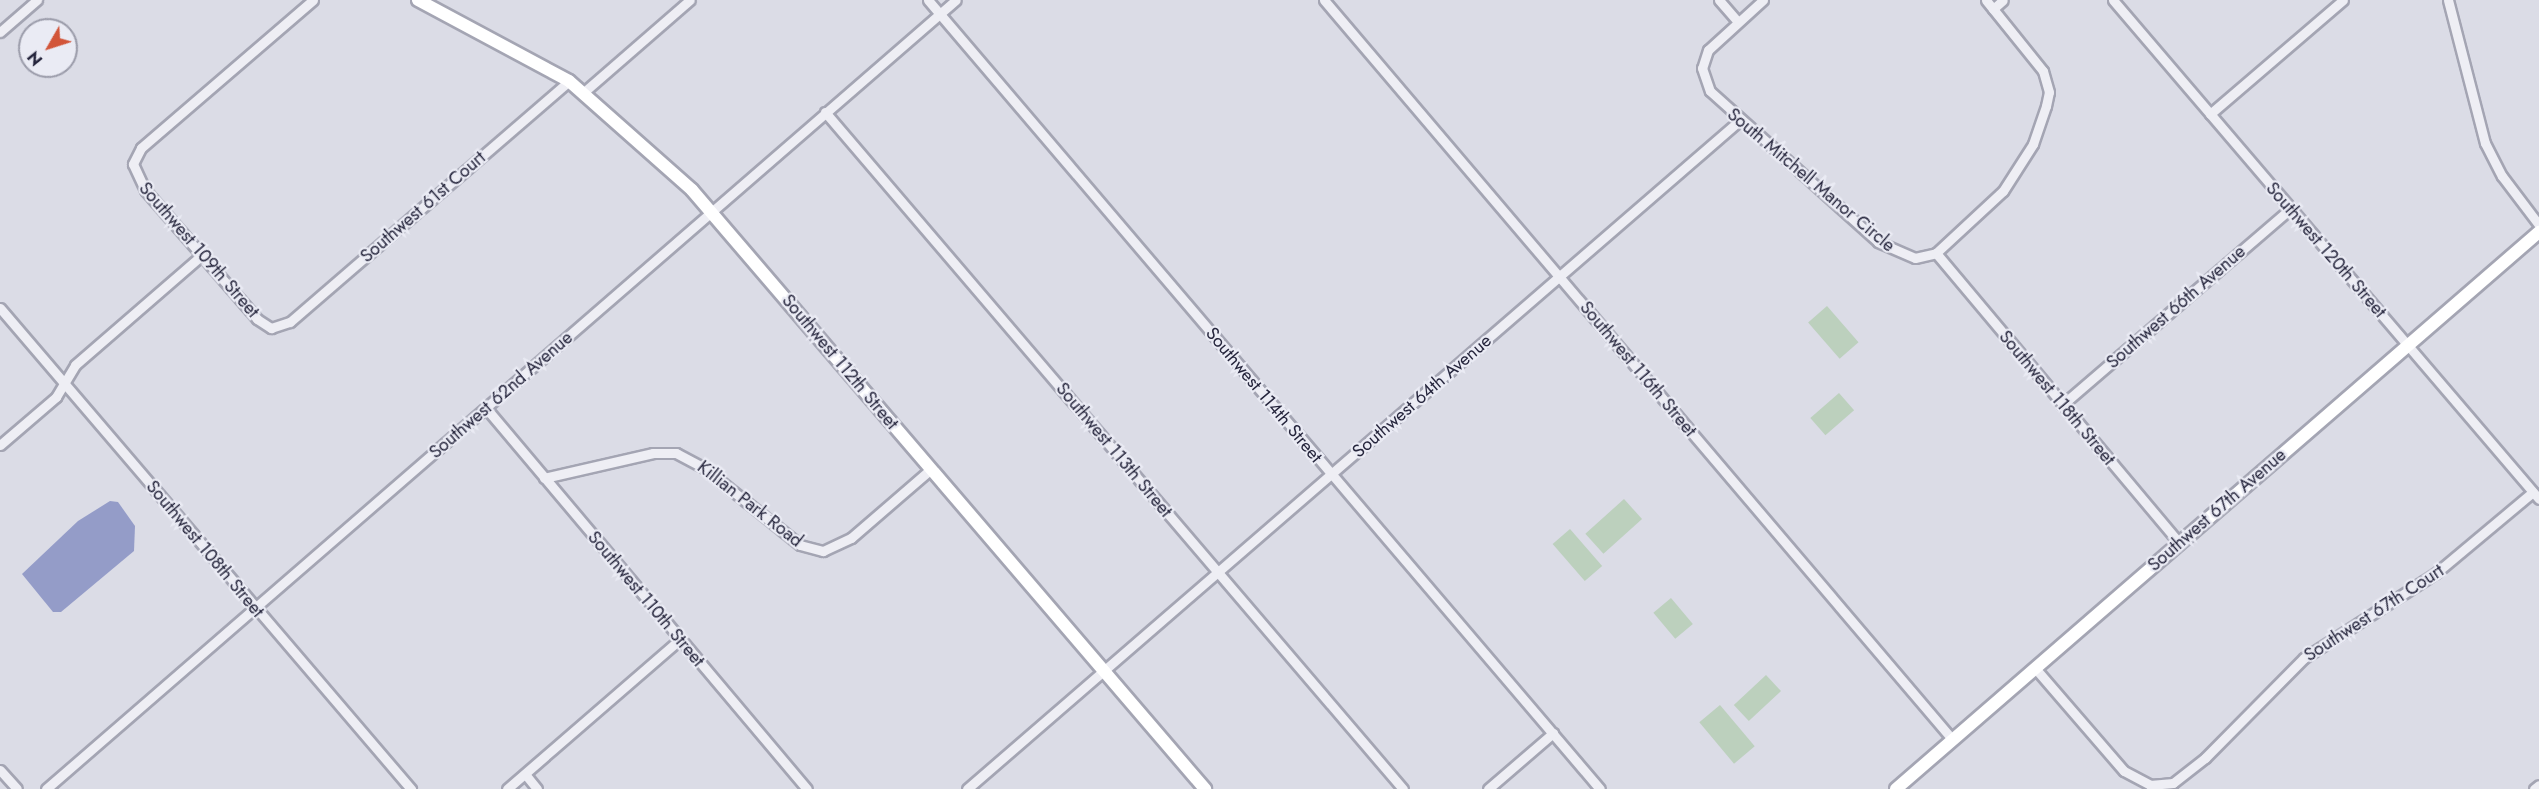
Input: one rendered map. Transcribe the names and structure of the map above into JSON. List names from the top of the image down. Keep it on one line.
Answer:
{"streets":{"main road":["Southwest 112th Street","Southwest 67th Avenue"],"street":["South Mitchell Manor Circle","Southwest 61st Court","Southwest 109th Street","Southwest 120th Street","Southwest 66th Avenue","Southwest 116th Street","Southwest 62nd Avenue","Southwest 114th Street","Southwest 64th Avenue","Southwest 118th Street","Southwest 113th Street","Killian Park Road","Southwest 108th Street","Southwest 110th Street","Southwest 67th Court"]},"crossings":[["South Mitchell Manor Circle","Southwest 64th Avenue"],["South Mitchell Manor Circle","Southwest 118th Street"],["Southwest 61st Court","Southwest 109th Street"],["Southwest 61st Court","Southwest 112th Street"],["Southwest 120th Street","Southwest 66th Avenue"],["Southwest 120th Street","Southwest 67th Avenue"],["Southwest 120th Street","Southwest 67th Court"],["Southwest 66th Avenue","Southwest 118th Street"],["Southwest 112th Street","Southwest 62nd Avenue"],["Southwest 112th Street","Southwest 64th Avenue"],["Southwest 112th Street","Killian Park Road"],["Southwest 116th Street","Southwest 64th Avenue"],["Southwest 116th Street","Southwest 67th Avenue"],["Southwest 62nd Avenue","Southwest 114th Street"],["Southwest 62nd Avenue","Southwest 113th Street"],["Southwest 62nd Avenue","Southwest 108th Street"],["Southwest 62nd Avenue","Southwest 110th Street"],["Southwest 114th Street","Southwest 64th Avenue"],["Southwest 64th Avenue","Southwest 113th Street"],["Southwest 118th Street","Southwest 67th Avenue"],["Killian Park Road","Southwest 110th Street"],["Southwest 67th Avenue","Southwest 67th Court"]],"north":"bottom left"}
